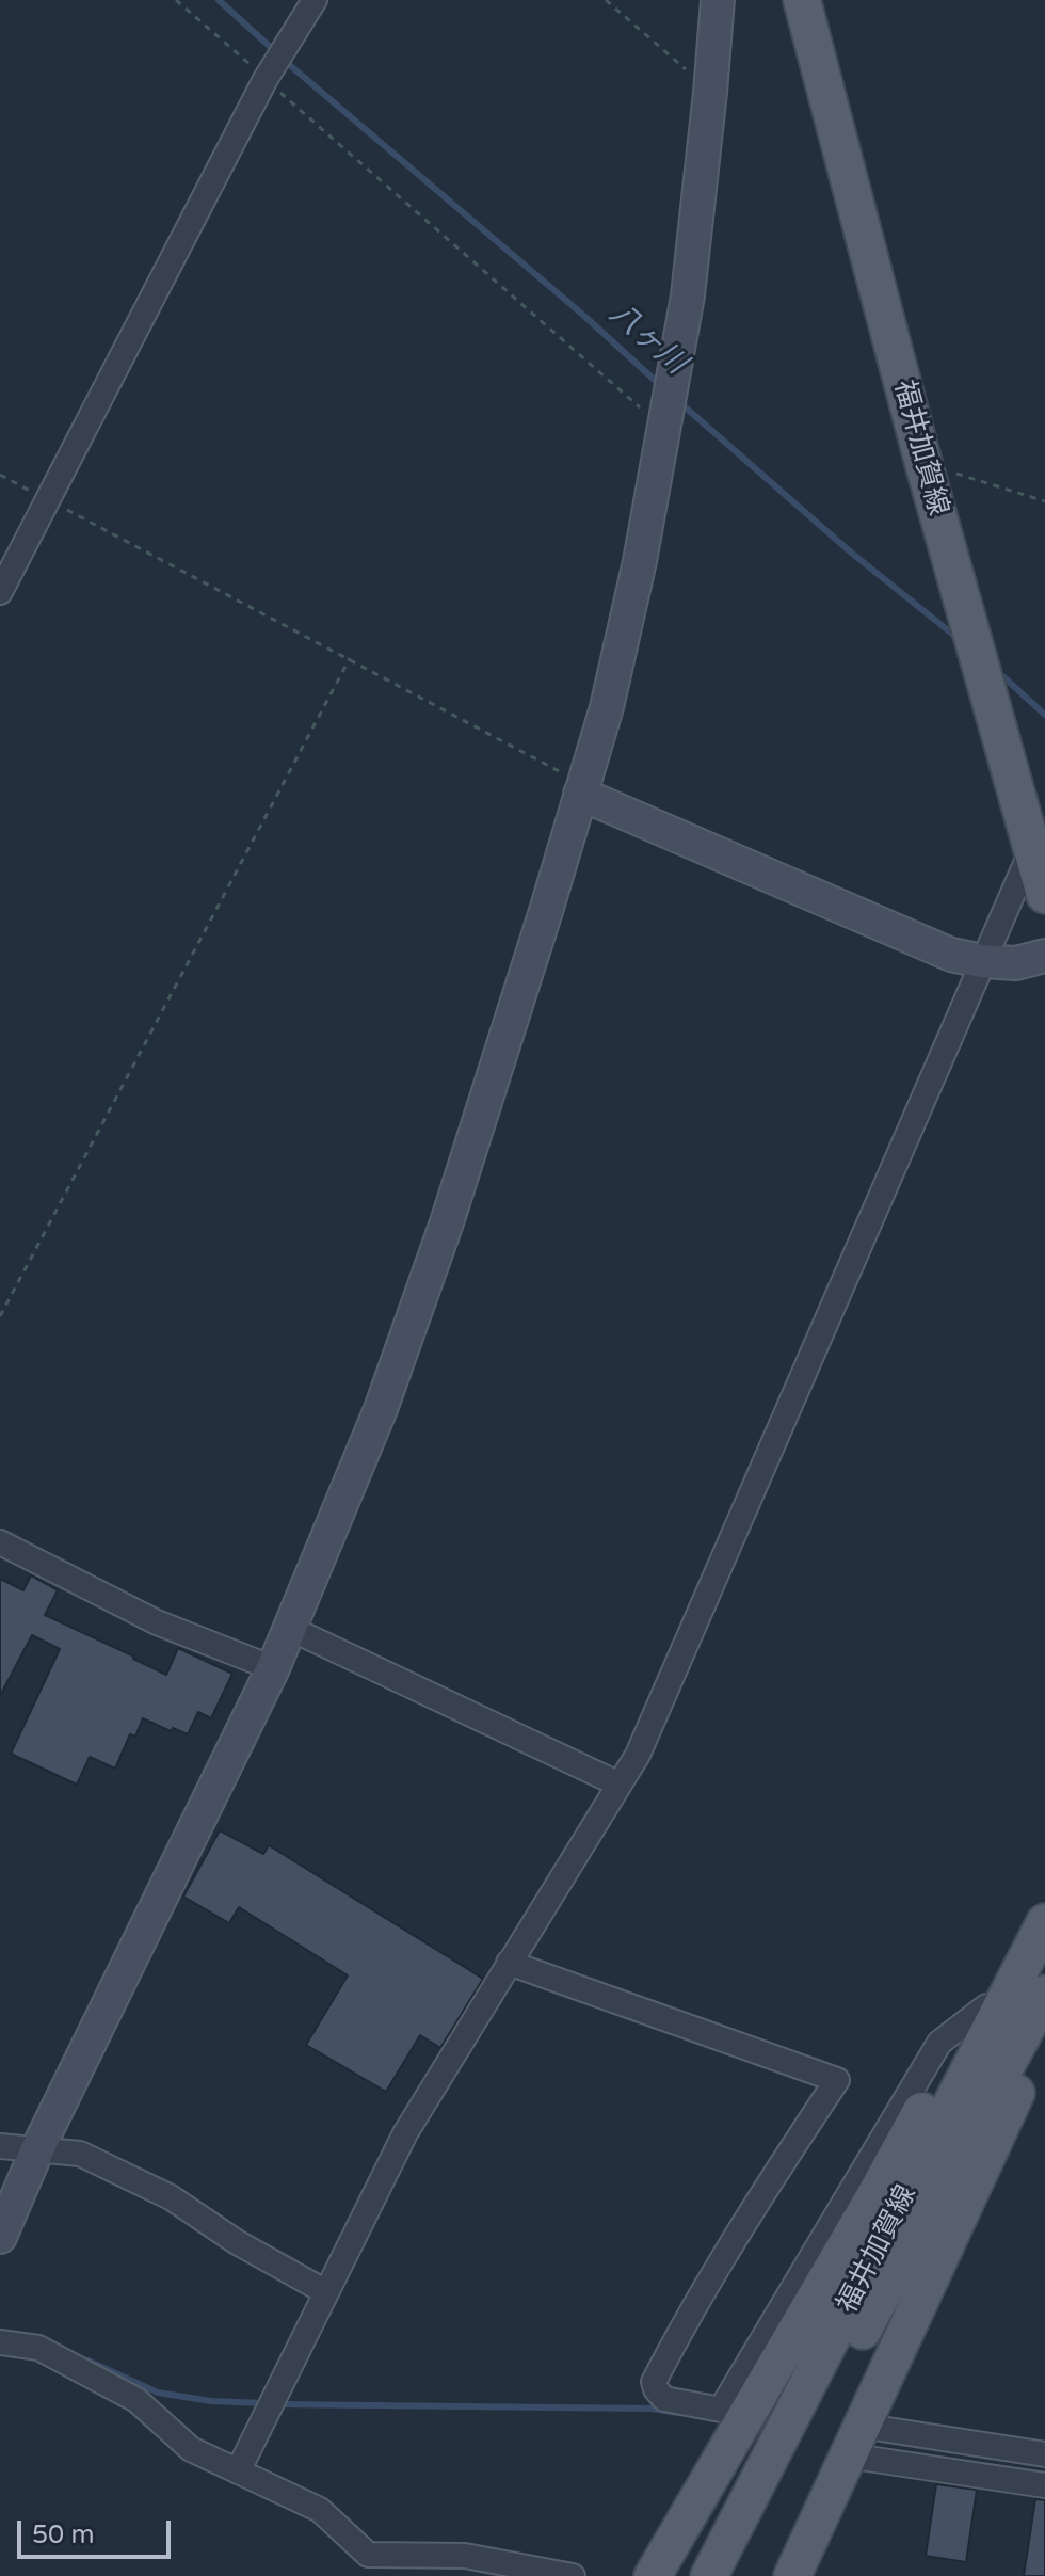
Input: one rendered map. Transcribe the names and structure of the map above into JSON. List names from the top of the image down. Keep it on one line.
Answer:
{"streets":{"main road":["福井加賀線"]},"water":["八ヶ川"],"scale_bar":"50 m"}
